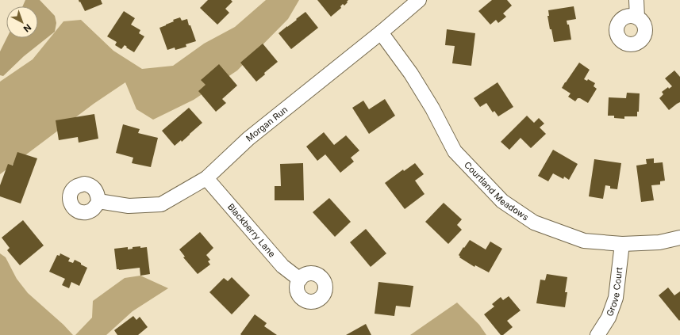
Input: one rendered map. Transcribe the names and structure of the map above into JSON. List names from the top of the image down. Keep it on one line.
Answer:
{"streets":{"street":["Morgan Run","Courtland Meadows","Blackberry Lane","Grove Court"]},"crossings":[["Morgan Run","Courtland Meadows"],["Morgan Run","Blackberry Lane"],["Courtland Meadows","Grove Court"]],"north":"bottom right"}
